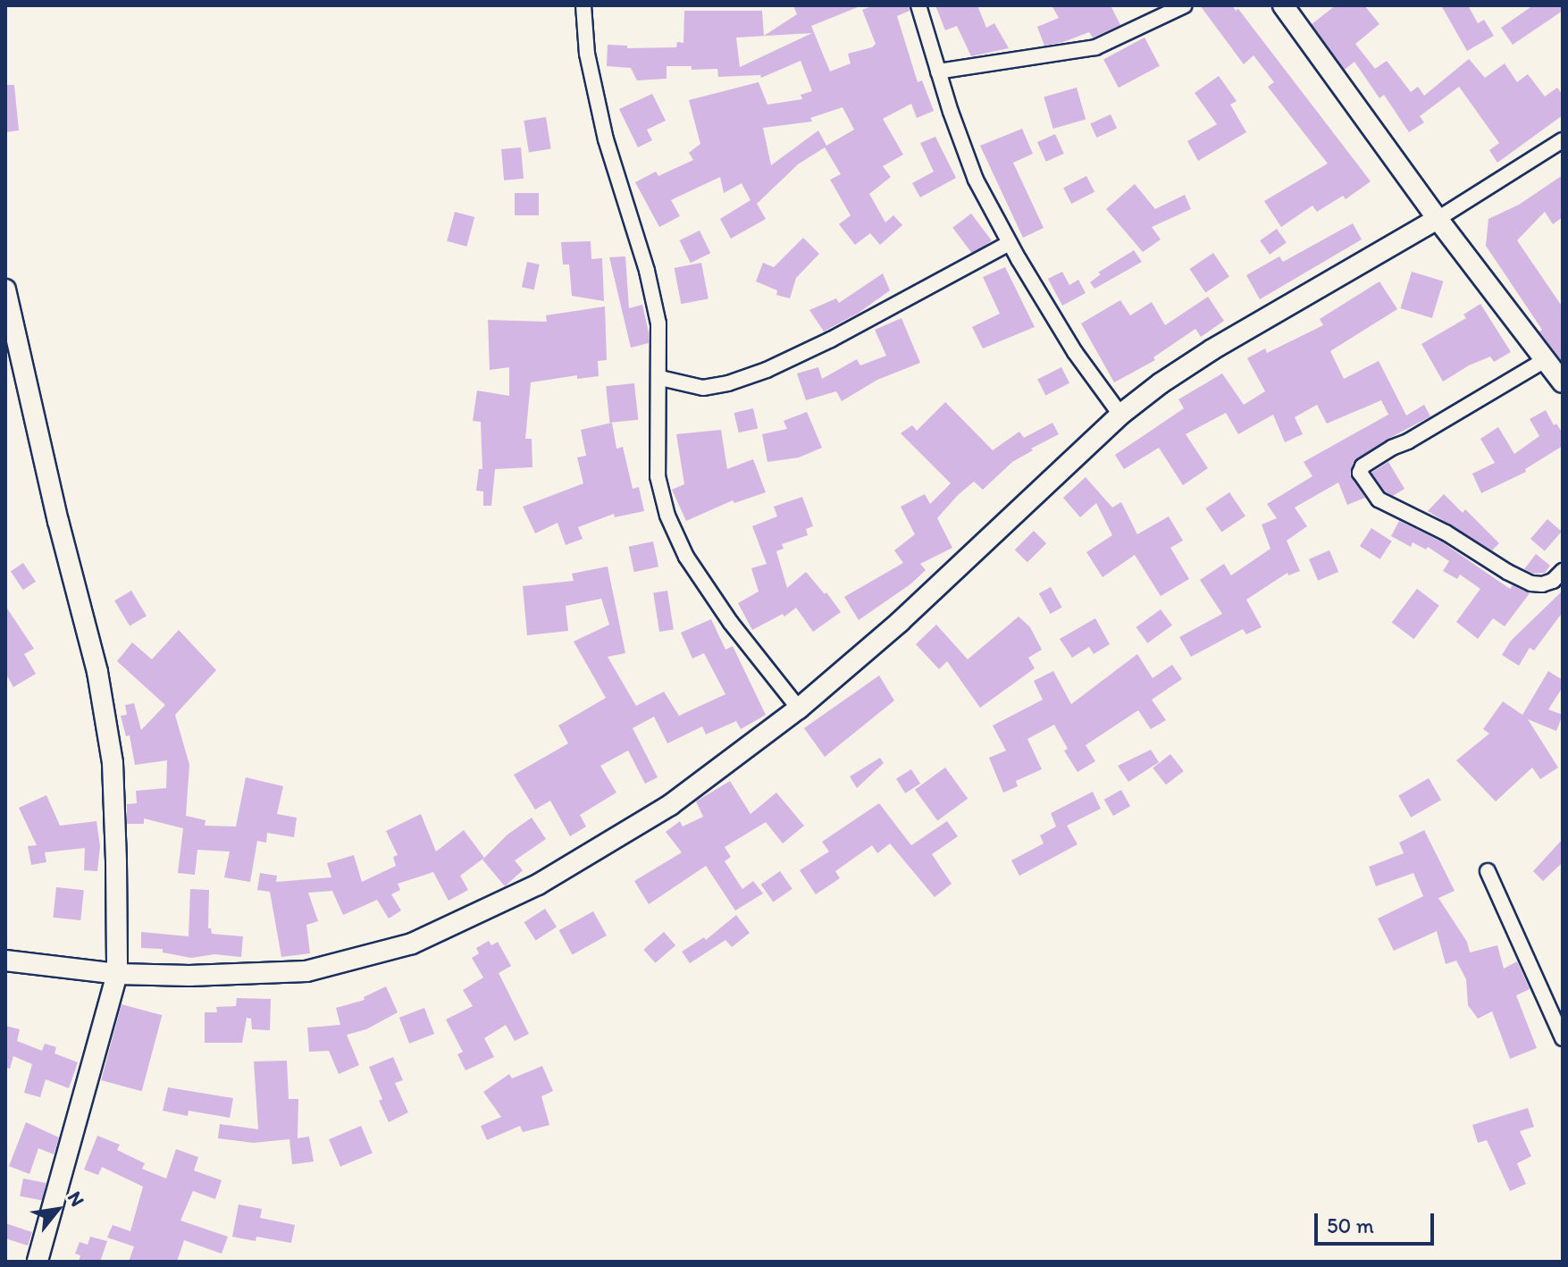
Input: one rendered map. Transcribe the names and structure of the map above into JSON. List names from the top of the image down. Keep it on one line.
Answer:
{"scale_bar":"50 m","north":"top right"}
